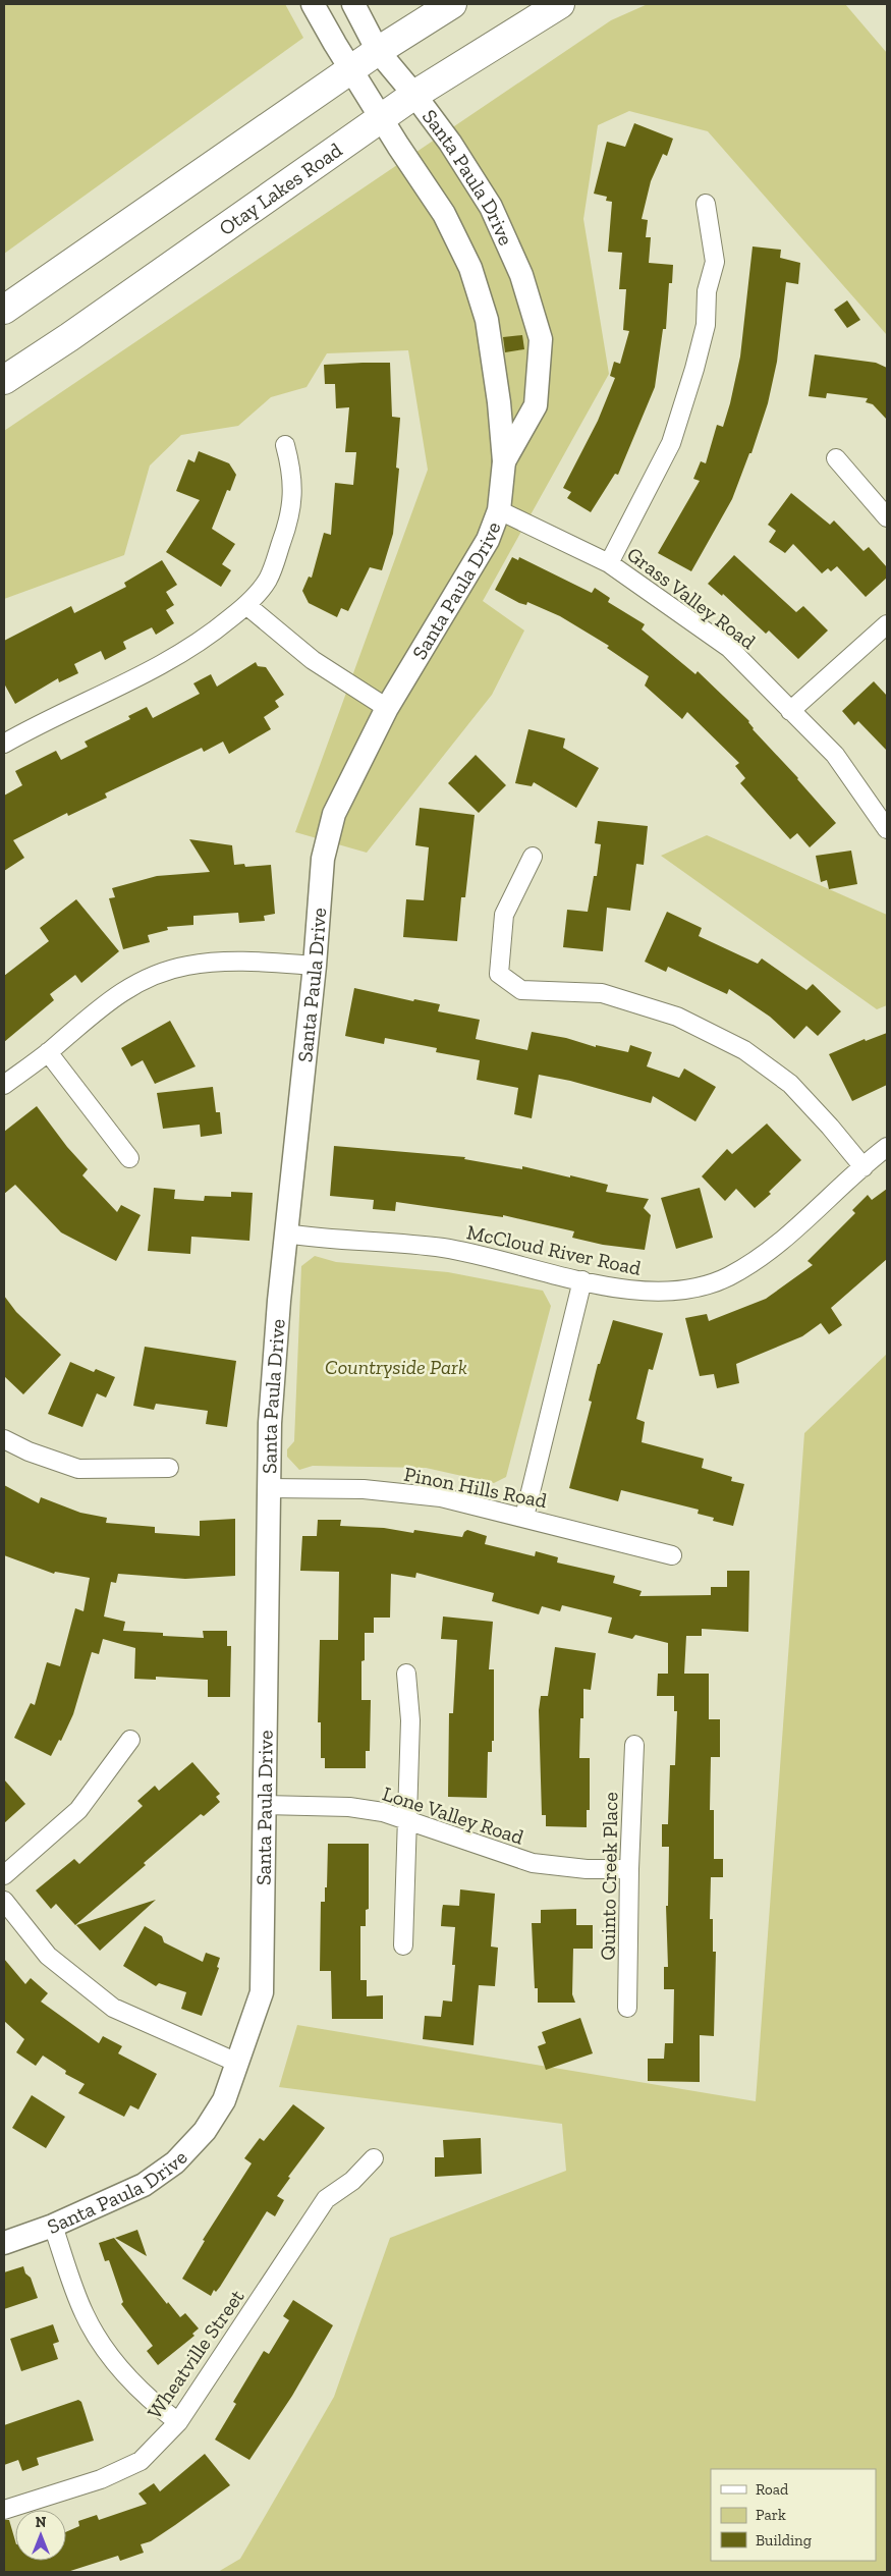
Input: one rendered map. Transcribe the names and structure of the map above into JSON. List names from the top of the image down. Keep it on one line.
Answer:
{"streets":{"main road":["Otay Lakes Road"],"street":["Santa Paula Drive","Grass Valley Road","McCloud River Road","Pinon Hills Road","Lone Valley Road","Quinto Creek Place","Wheatville Street"]},"crossings":[["Santa Paula Drive","Otay Lakes Road"],["Santa Paula Drive","Grass Valley Road"],["Santa Paula Drive","McCloud River Road"],["Santa Paula Drive","Pinon Hills Road"],["Santa Paula Drive","Lone Valley Road"],["Lone Valley Road","Quinto Creek Place"]],"parks":["Countryside Park"],"legend":["Road","Park","Building"],"north":"top"}
